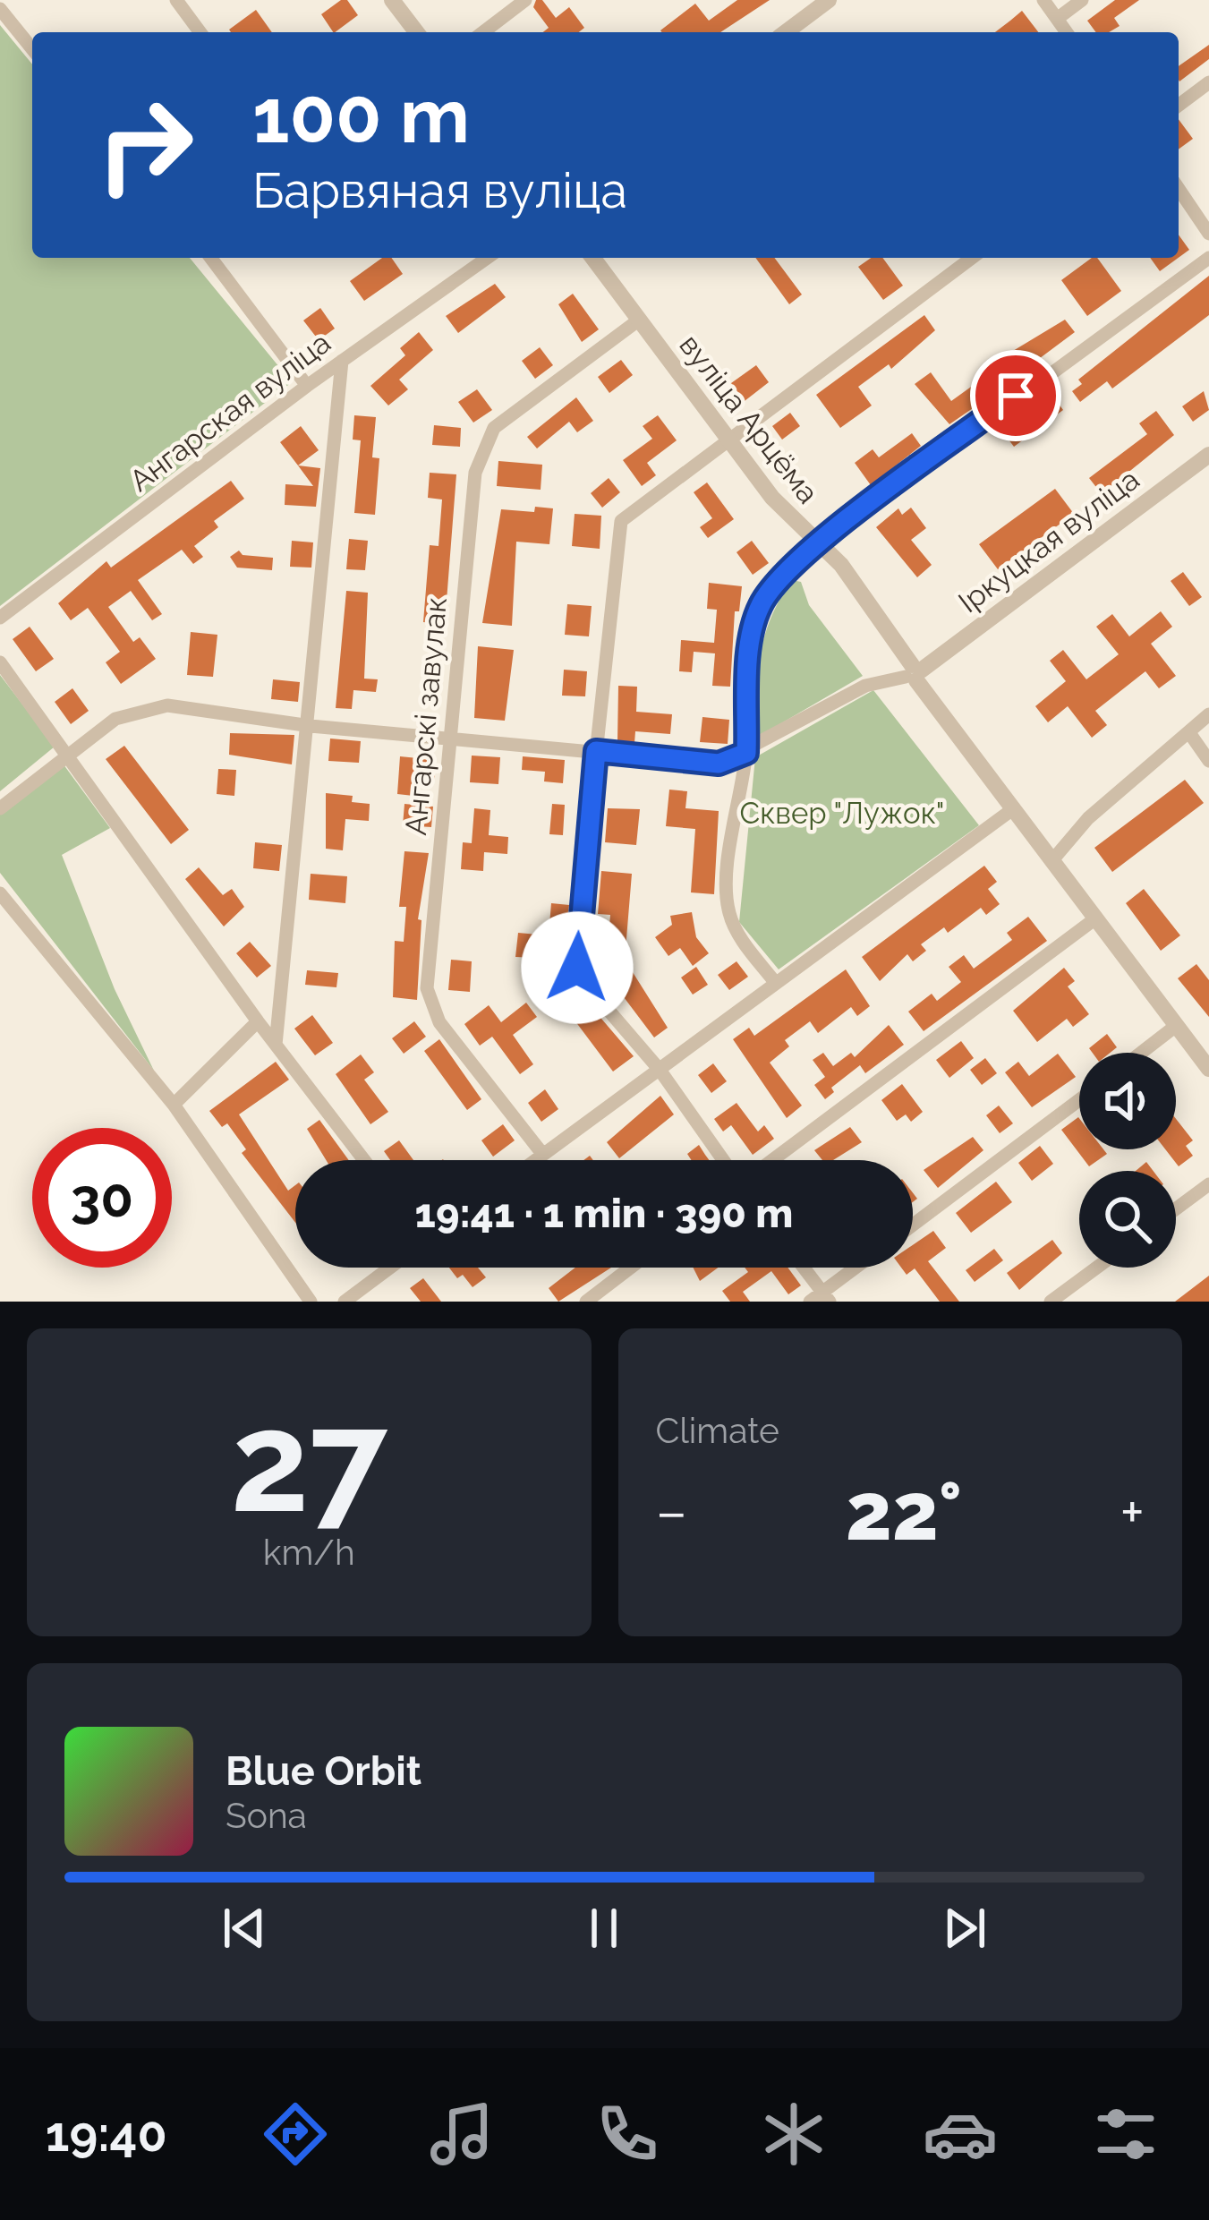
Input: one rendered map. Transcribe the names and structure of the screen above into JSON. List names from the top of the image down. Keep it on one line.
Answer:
{"streets":{"street":["Ангарская вуліца","вуліца Арцёма","Іркуцкая вуліца","Ангарскі завулак"]},"crossings":[["вуліца Арцёма","Іркуцкая вуліца"],["вуліца Арцёма","Ангарскі завулак"]],"parks":["Сквер \"Лужок\""],"page":{"turn":["100 m","Барвяная вуліца"],"limit":"30","trip":"19:41 · 1 min · 390 m","tile":[["27","km/h"],"Climate"],"heat":["−","22°","+"],"song":["Blue Orbit","Sona"],"tabs":"19:40"}}
